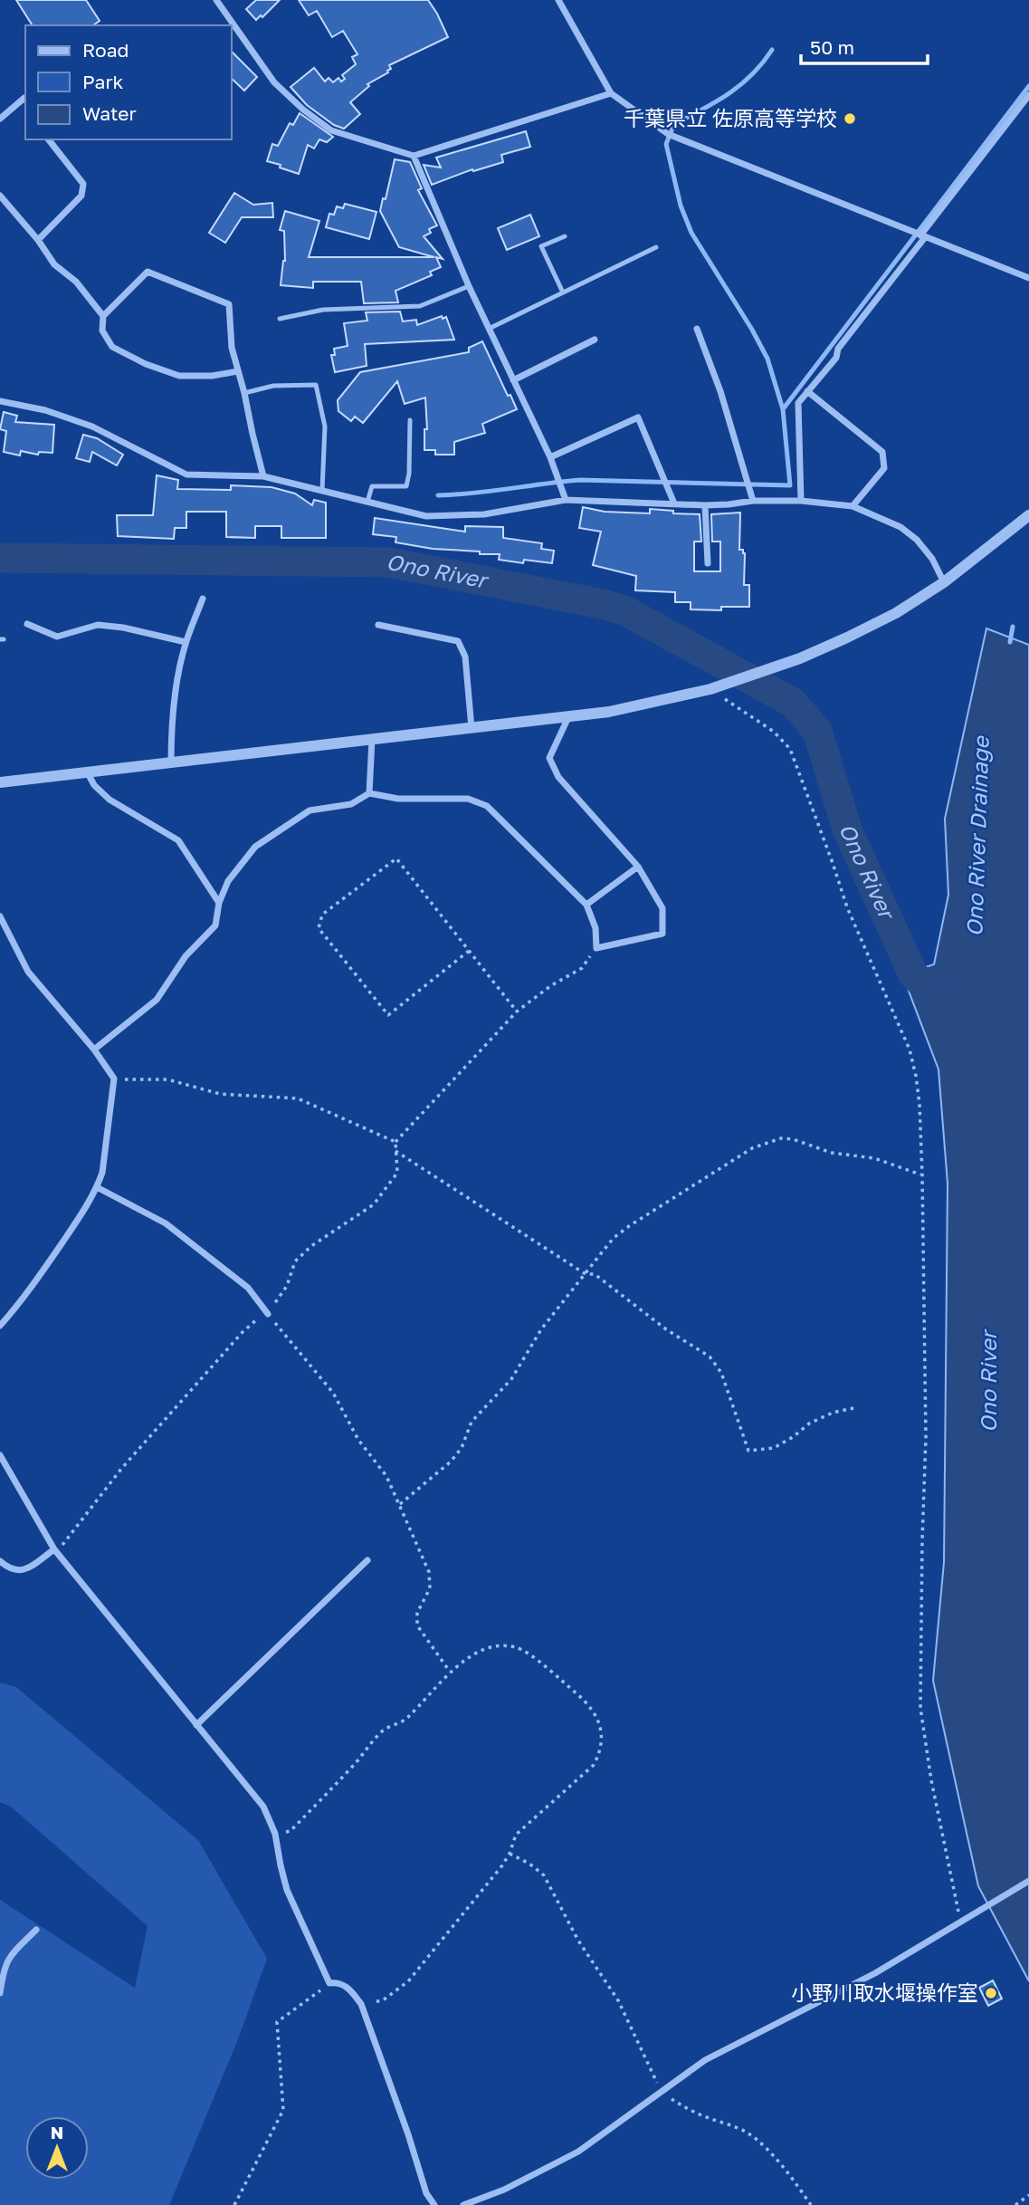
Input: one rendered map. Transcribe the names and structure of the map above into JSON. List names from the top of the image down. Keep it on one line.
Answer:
{"water":["Ono River","Ono River Drainage"],"places":["千葉県立 佐原高等学校","小野川取水堰操作室"],"legend":["Road","Park","Water"],"scale_bar":"50 m","north":"top"}
